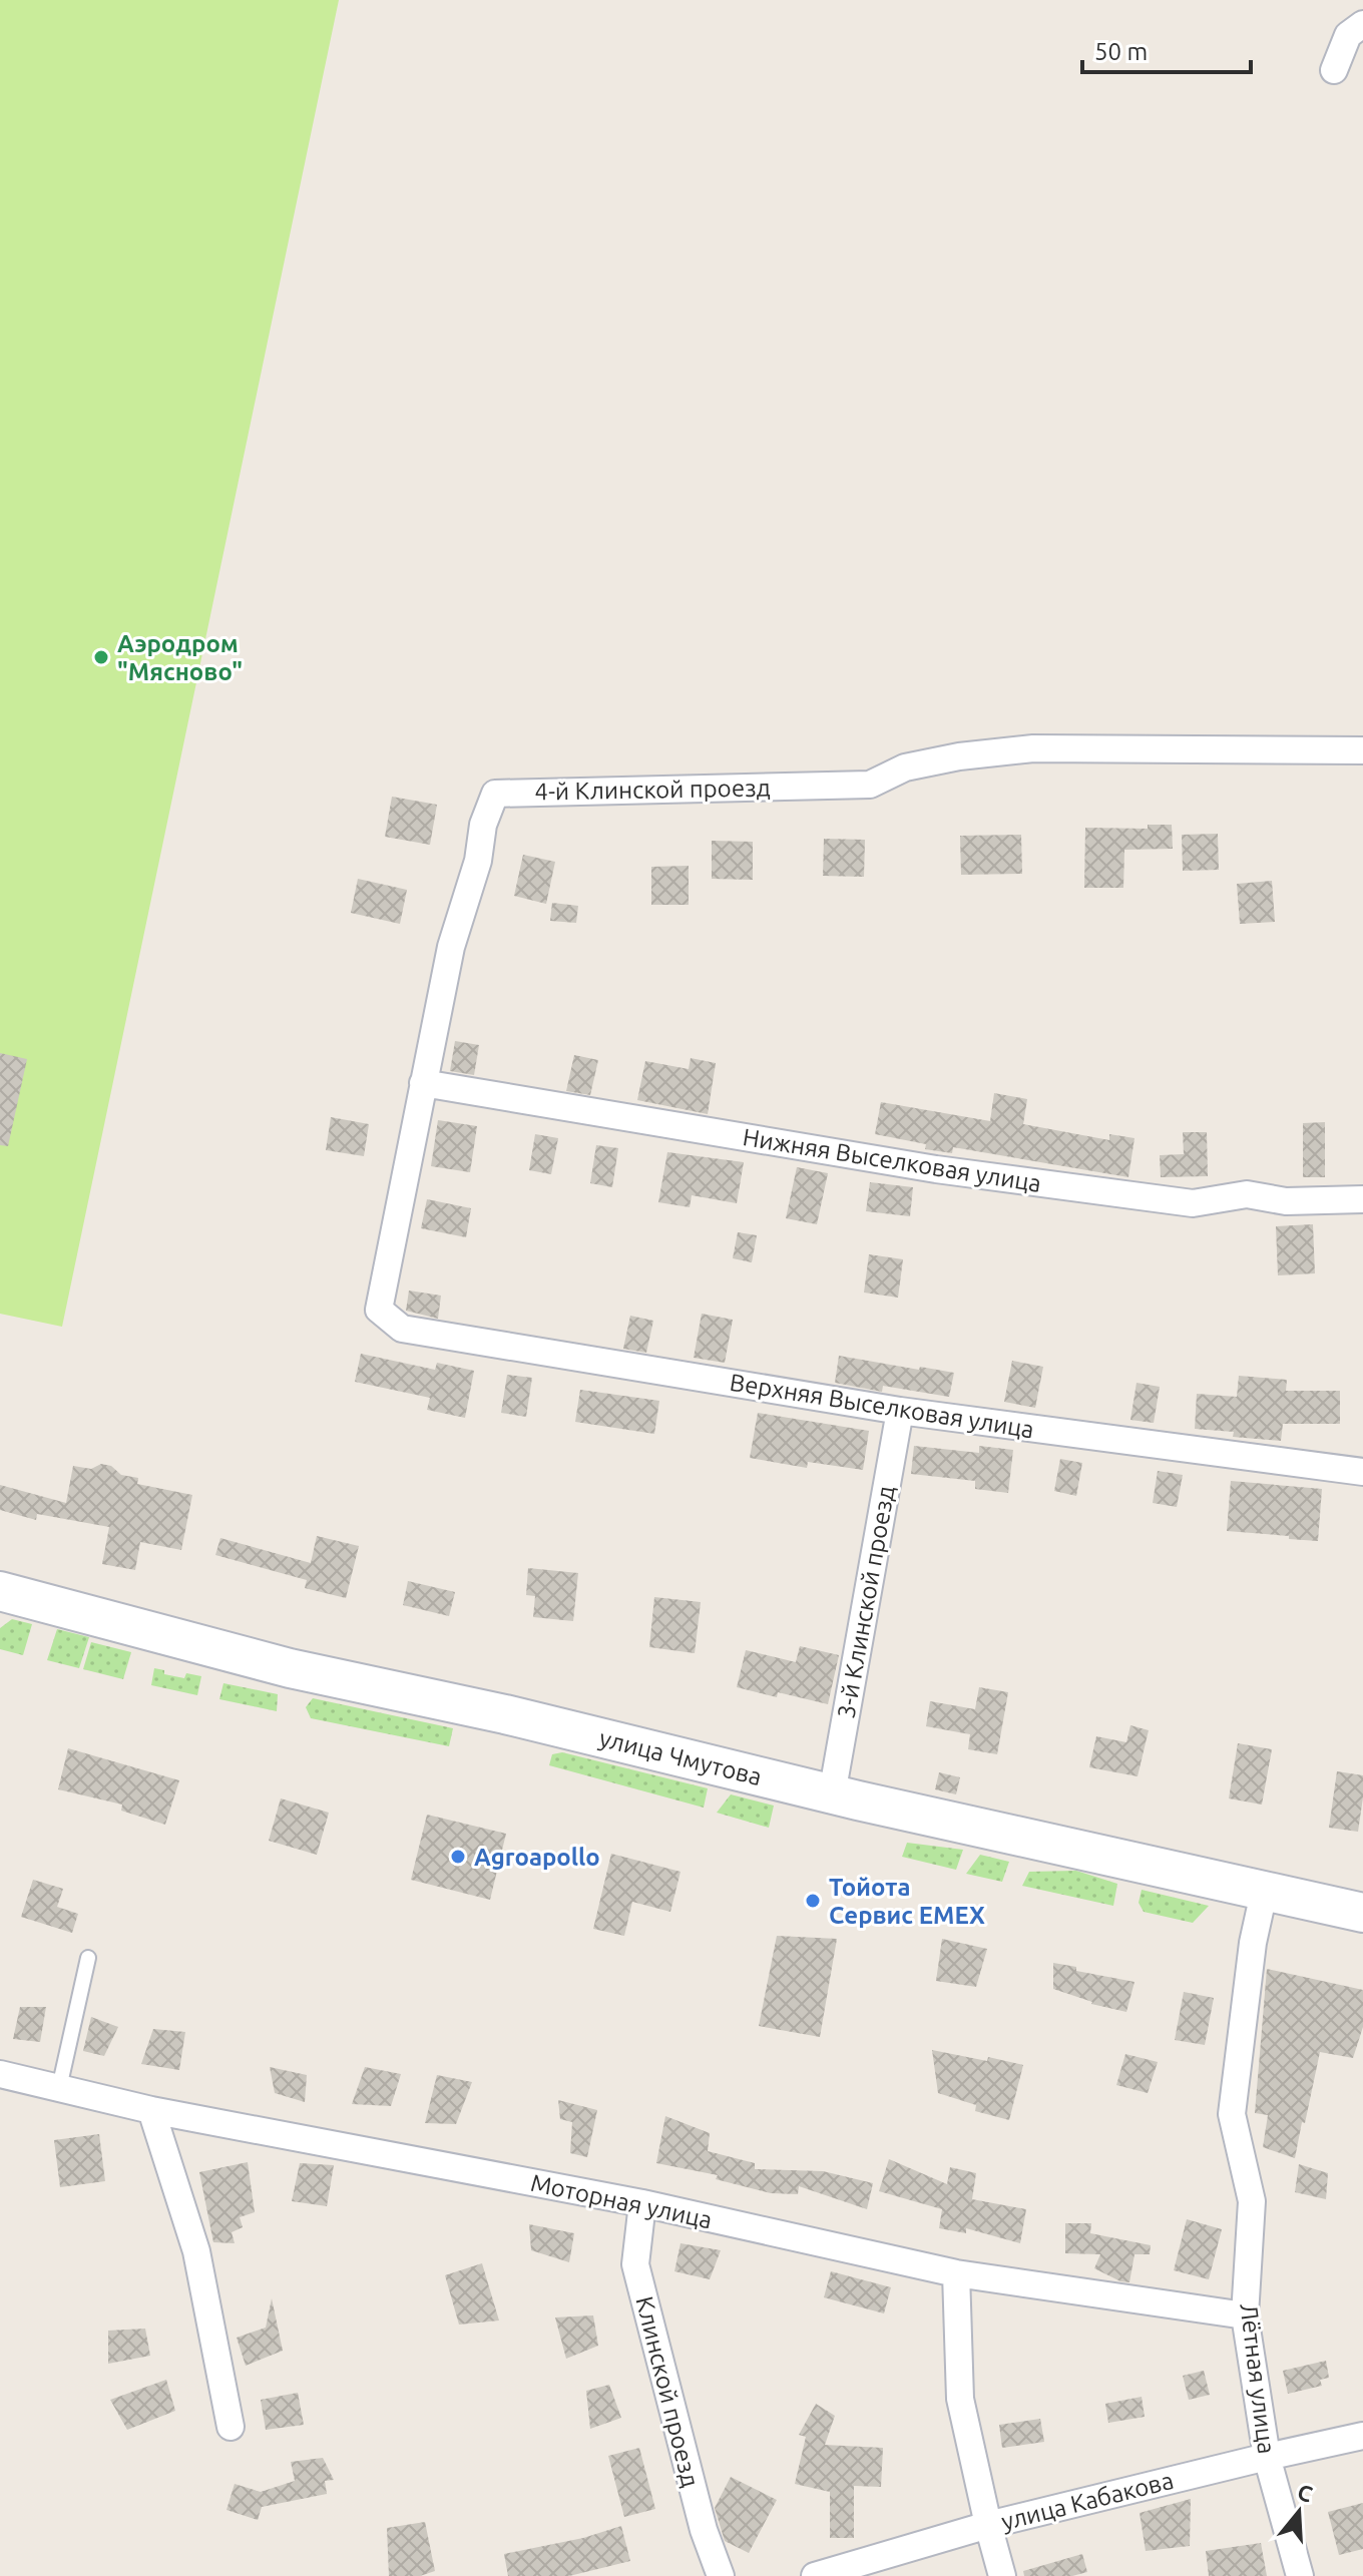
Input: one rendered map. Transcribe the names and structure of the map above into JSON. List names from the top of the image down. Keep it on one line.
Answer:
{"streets":{"main road":["улица Чмутова"],"street":["4-й Клинской проезд","Нижняя Выселковая улица","Верхняя Выселковая улица","3-й Клинской проезд","Моторная улица","Лётная улица","Клинской проезд","улица Кабакова"]},"crossings":[["4-й Клинской проезд","Нижняя Выселковая улица"],["4-й Клинской проезд","Верхняя Выселковая улица"],["Верхняя Выселковая улица","3-й Клинской проезд"],["3-й Клинской проезд","улица Чмутова"],["улица Чмутова","Лётная улица"],["Моторная улица","Лётная улица"],["Моторная улица","Клинской проезд"],["Лётная улица","улица Кабакова"]],"places":["Аэродром \"Мясново\"","Agroapollo","Тойота Сервис EMEX"],"scale_bar":"50 m","north":"top"}
